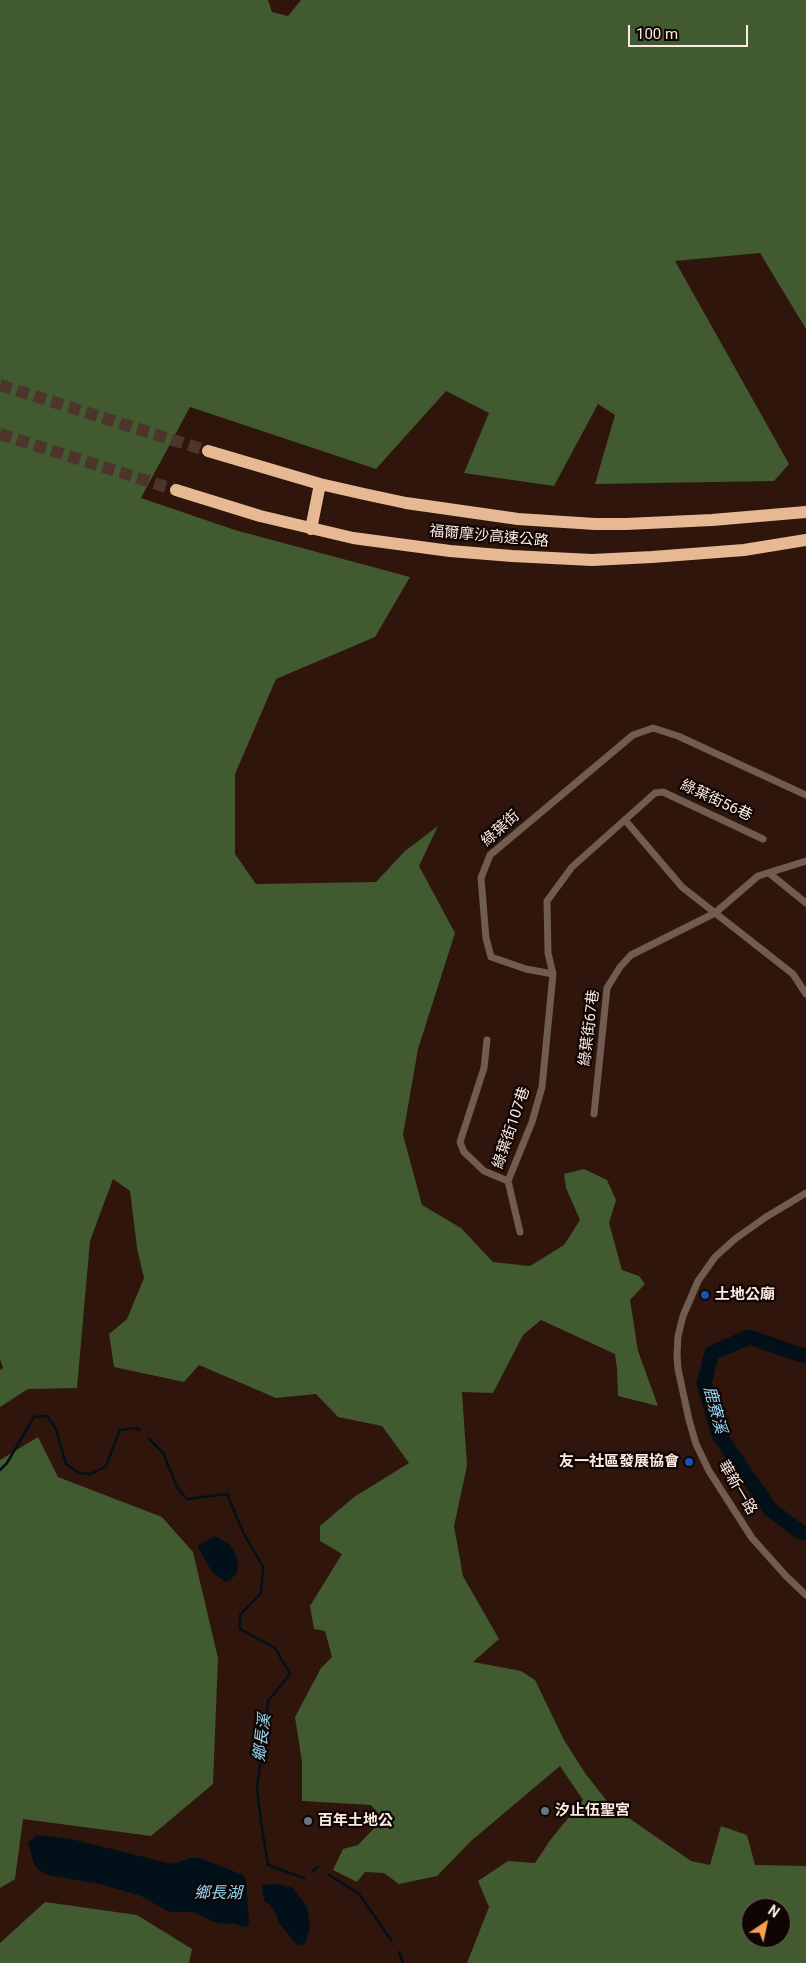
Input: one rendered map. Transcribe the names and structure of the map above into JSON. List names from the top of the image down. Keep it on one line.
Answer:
{"streets":{"highway":["福爾摩沙高速公路"],"street":["綠葉街56巷","綠葉街","綠葉街67巷","綠葉街107巷","華新一路"]},"crossings":[["綠葉街","綠葉街107巷"]],"water":["鹿寮溪","鄉長溪","鄉長湖"],"places":["土地公廟","友一社區發展協會","汐止伍聖宮","百年土地公"],"scale_bar":"100 m","north":"top right"}
